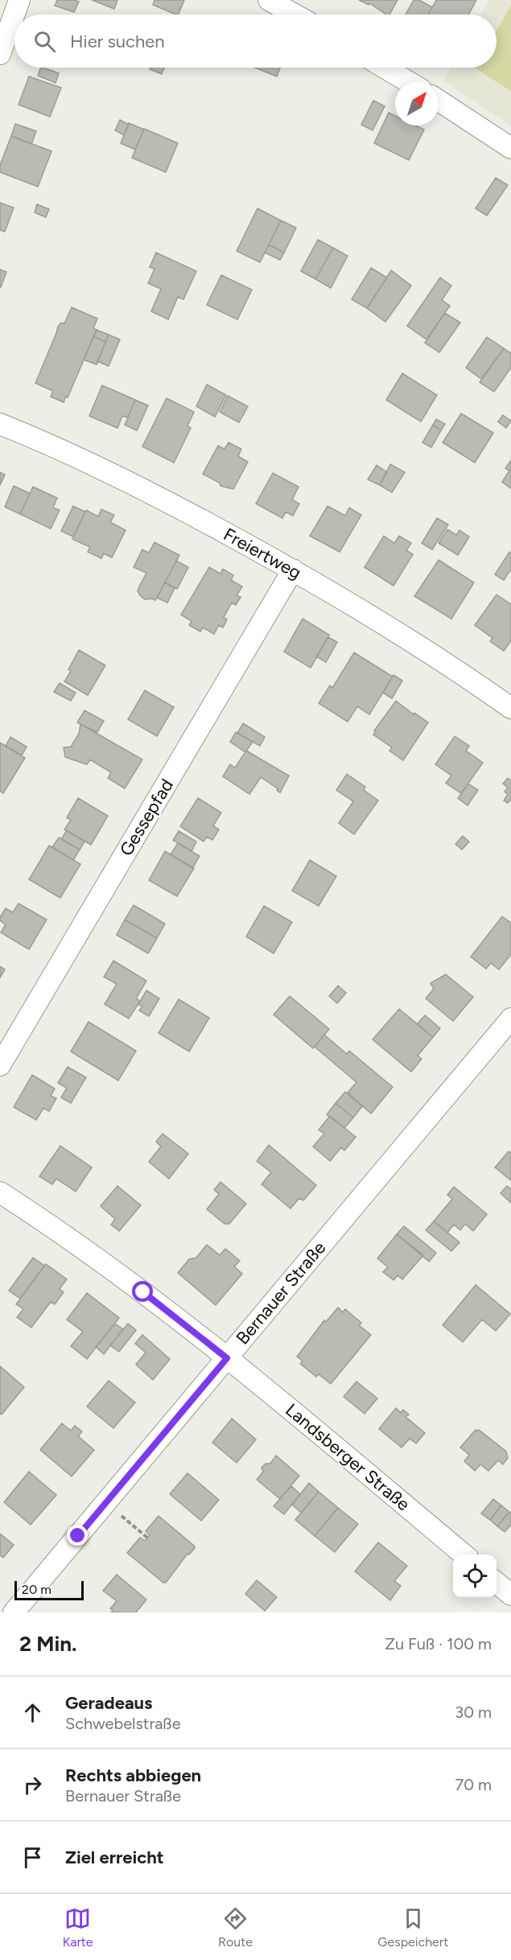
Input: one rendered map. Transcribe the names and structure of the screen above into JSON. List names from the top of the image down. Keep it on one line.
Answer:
{"streets":{"street":["Freiertweg","Gessepfad","Bernauer Straße","Landsberger Straße"]},"crossings":[["Freiertweg","Gessepfad"],["Bernauer Straße","Landsberger Straße"]],"scale_bar":"20 m","north":"top right","page":{"search":"Hier suchen","scale":"20 m","heading":["2 Min.","Zu Fuß · 100 m"],"list":[["Geradeaus","Schwebelstraße","30 m"],["Rechts abbiegen","Bernauer Straße","70 m"],"Ziel erreicht"],"nav":["Karte","Route","Gespeichert"]}}
